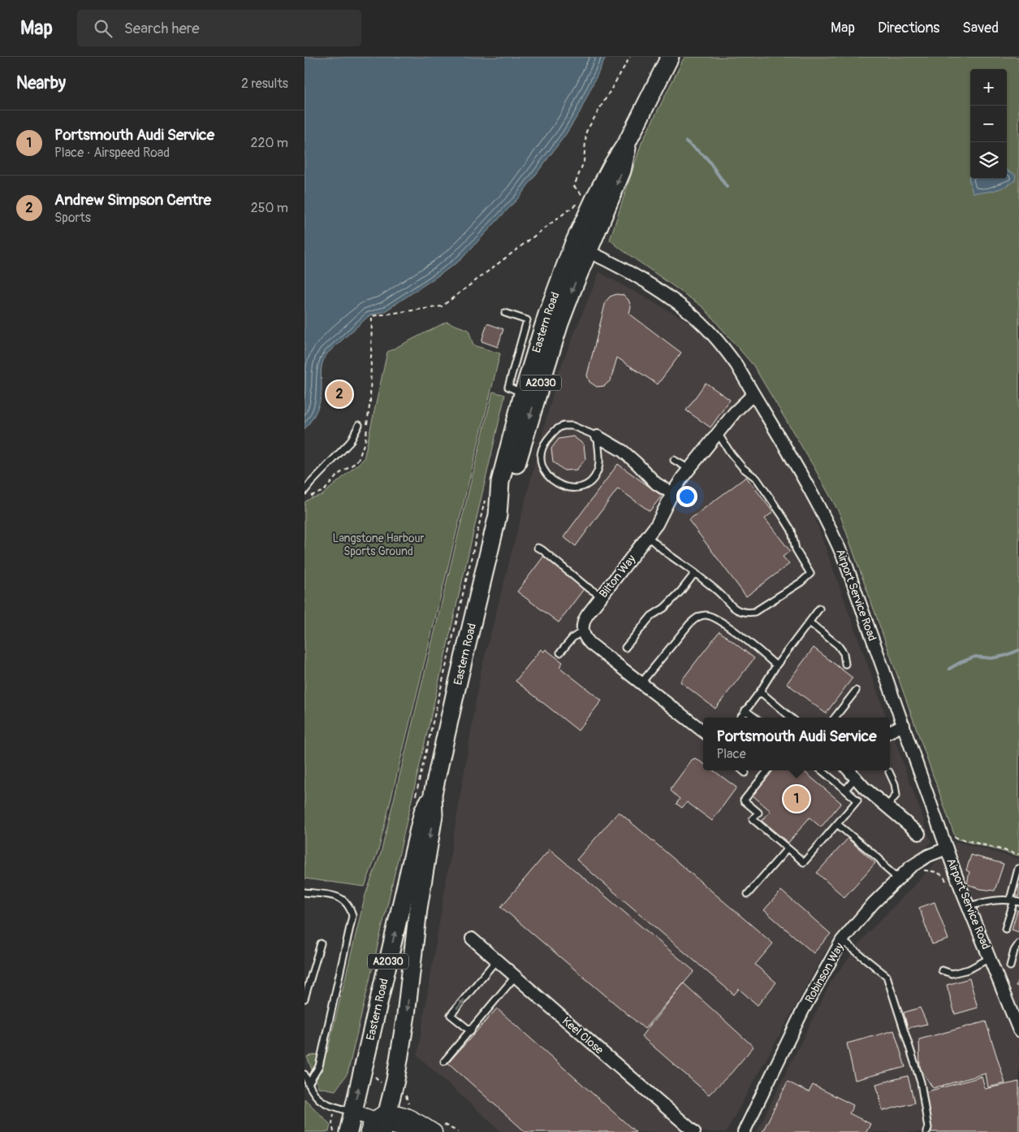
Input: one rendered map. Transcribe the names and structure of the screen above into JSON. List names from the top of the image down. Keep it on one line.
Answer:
{"streets":{"main road":["Eastern Road","A2030"],"street":["Bilton Way","Airport Service Road","Robinson Way","Keel Close"]},"crossings":[["Eastern Road","Airport Service Road"],["Bilton Way","Airport Service Road"],["Airport Service Road","Robinson Way"]],"parks":["Langstone Harbour Sports Ground"],"page":{"header":"Map","search":"Search here","nav":["Map","Directions","Saved"],"heading":["Nearby","2 results"],"map_buttons":["+","−"],"list":[{"mark":"1","name":"Portsmouth Audi Service","note":"Place · Airspeed Road","value":"220 m"},{"mark":"2","name":"Andrew Simpson Centre","note":"Sports","value":"250 m"}],"pins":["2","1"],"popup":["Portsmouth Audi Service","Place"]}}
